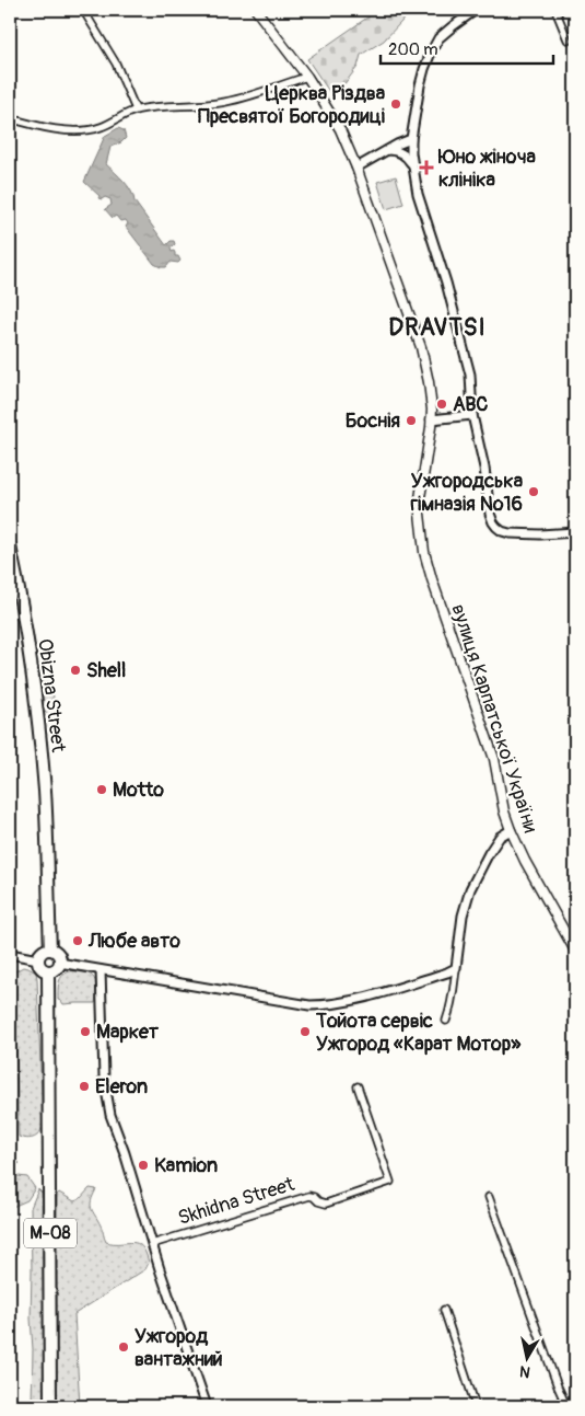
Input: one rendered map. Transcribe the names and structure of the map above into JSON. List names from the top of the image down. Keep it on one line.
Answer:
{"streets":{"highway":["Obizna Street","М-08"],"main road":["вулиця Карпатської України"],"street":["Skhidna Street"]},"crossings":[["Obizna Street","М-08"]],"districts":["DRAVTSI"],"places":{"other":["Церква Різдва Пресвятої Богородиці","ABC","Боснія","Ужгородська гімназія №16","Shell","Motto","Любе авто","Маркет","Тойота сервіс Ужгород «Карат Мотор»","Eleron","Kamion","Ужгород вантажний"],"health":["Юно жіноча клініка"]},"scale_bar":"200 m","north":"bottom"}
